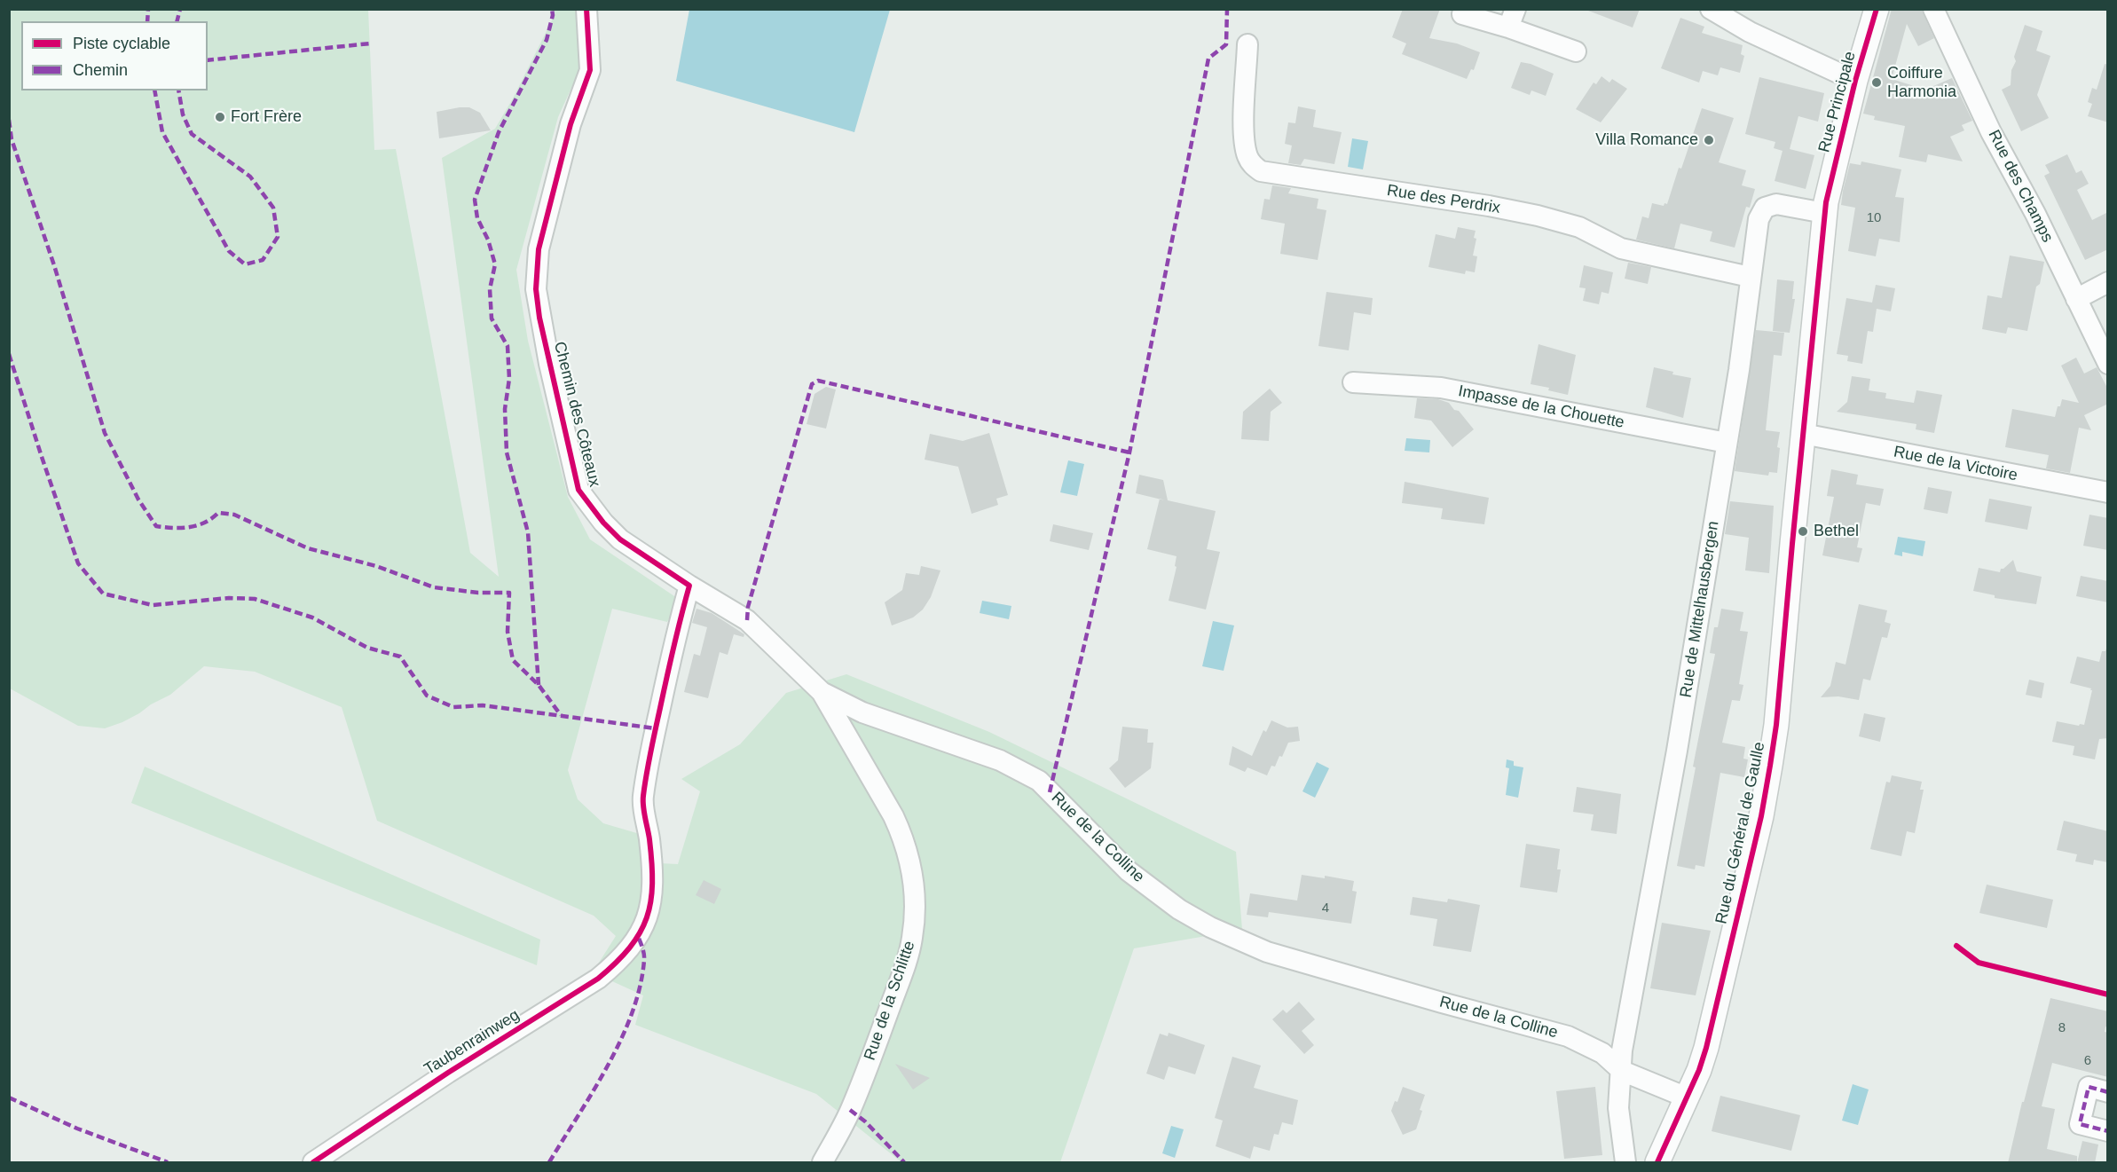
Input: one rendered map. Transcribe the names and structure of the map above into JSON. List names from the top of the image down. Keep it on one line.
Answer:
{"streets":{"street":["Rue Principale","Rue des Champs","Rue des Perdrix","Impasse de la Chouette","Chemin des Côteaux","Rue de la Victoire","Rue de Mittelhausbergen","Rue du Général de Gaulle","Rue de la Colline","Rue de la Schlitte","Taubenrainweg"]},"crossings":[["Rue Principale","Rue de la Victoire"],["Rue Principale","Rue de Mittelhausbergen"],["Rue Principale","Rue du Général de Gaulle"],["Rue des Perdrix","Rue de Mittelhausbergen"],["Impasse de la Chouette","Rue de Mittelhausbergen"],["Chemin des Côteaux","Rue de la Colline"],["Chemin des Côteaux","Taubenrainweg"],["Rue de la Victoire","Rue du Général de Gaulle"],["Rue de Mittelhausbergen","Rue de la Colline"],["Rue du Général de Gaulle","Rue de la Colline"],["Rue de la Colline","Rue de la Schlitte"],["Rue de la Colline","Taubenrainweg"]],"places":["Coiffure Harmonia","Fort Frère","Villa Romance","Bethel"],"house_numbers":["10","4","8","6"],"legend":["Piste cyclable","Chemin"]}
